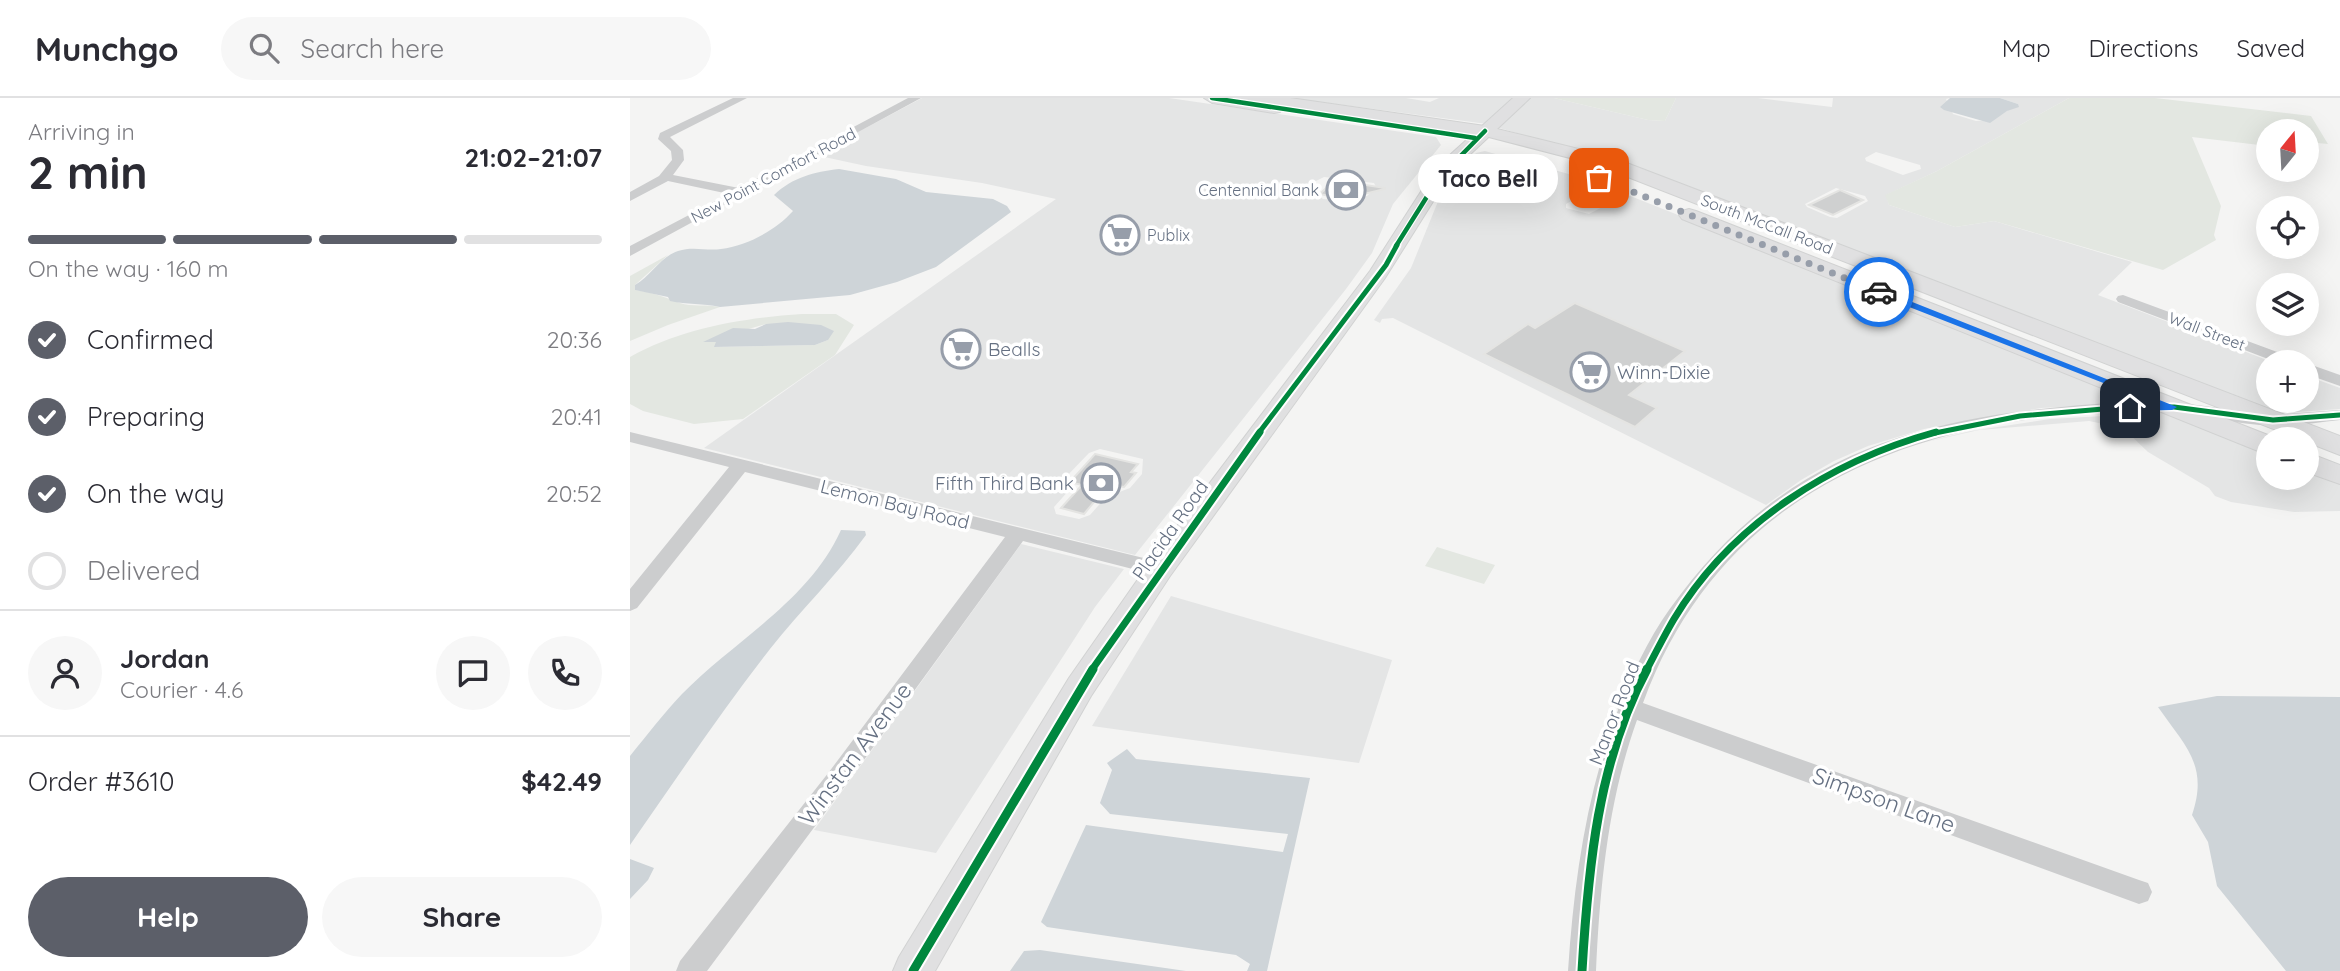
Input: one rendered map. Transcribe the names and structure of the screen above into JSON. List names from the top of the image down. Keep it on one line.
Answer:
{"streets":{"main road":["South McCall Road","Placida Road"],"street":["New Point Comfort Road","Wall Street","Lemon Bay Road","Manor Road","Winstan Avenue","Simpson Lane"]},"crossings":[["South McCall Road","Placida Road"],["South McCall Road","Manor Road"],["Lemon Bay Road","Placida Road"],["Lemon Bay Road","Winstan Avenue"],["Manor Road","Simpson Lane"]],"places":{"other":["Taco Bell"],"bank":["Centennial Bank","Fifth Third Bank"],"supermarket":["Publix","Bealls","Winn-Dixie"]},"north":"top","page":{"header":"Munchgo","search":"Search here","nav":["Map","Directions","Saved"],"heading":["2 min","Arriving in","21:02–21:07"],"panel":["Jordan","Courier · 4.6","Order #3610","$42.49"],"map_buttons":["+","−"],"bubble":"Taco Bell","bar":"On the way · 160 m","list":[["Confirmed","20:36"],["Preparing","20:41"],["On the way","20:52"],"Delivered"],"buttons":["Help","Share"]}}
